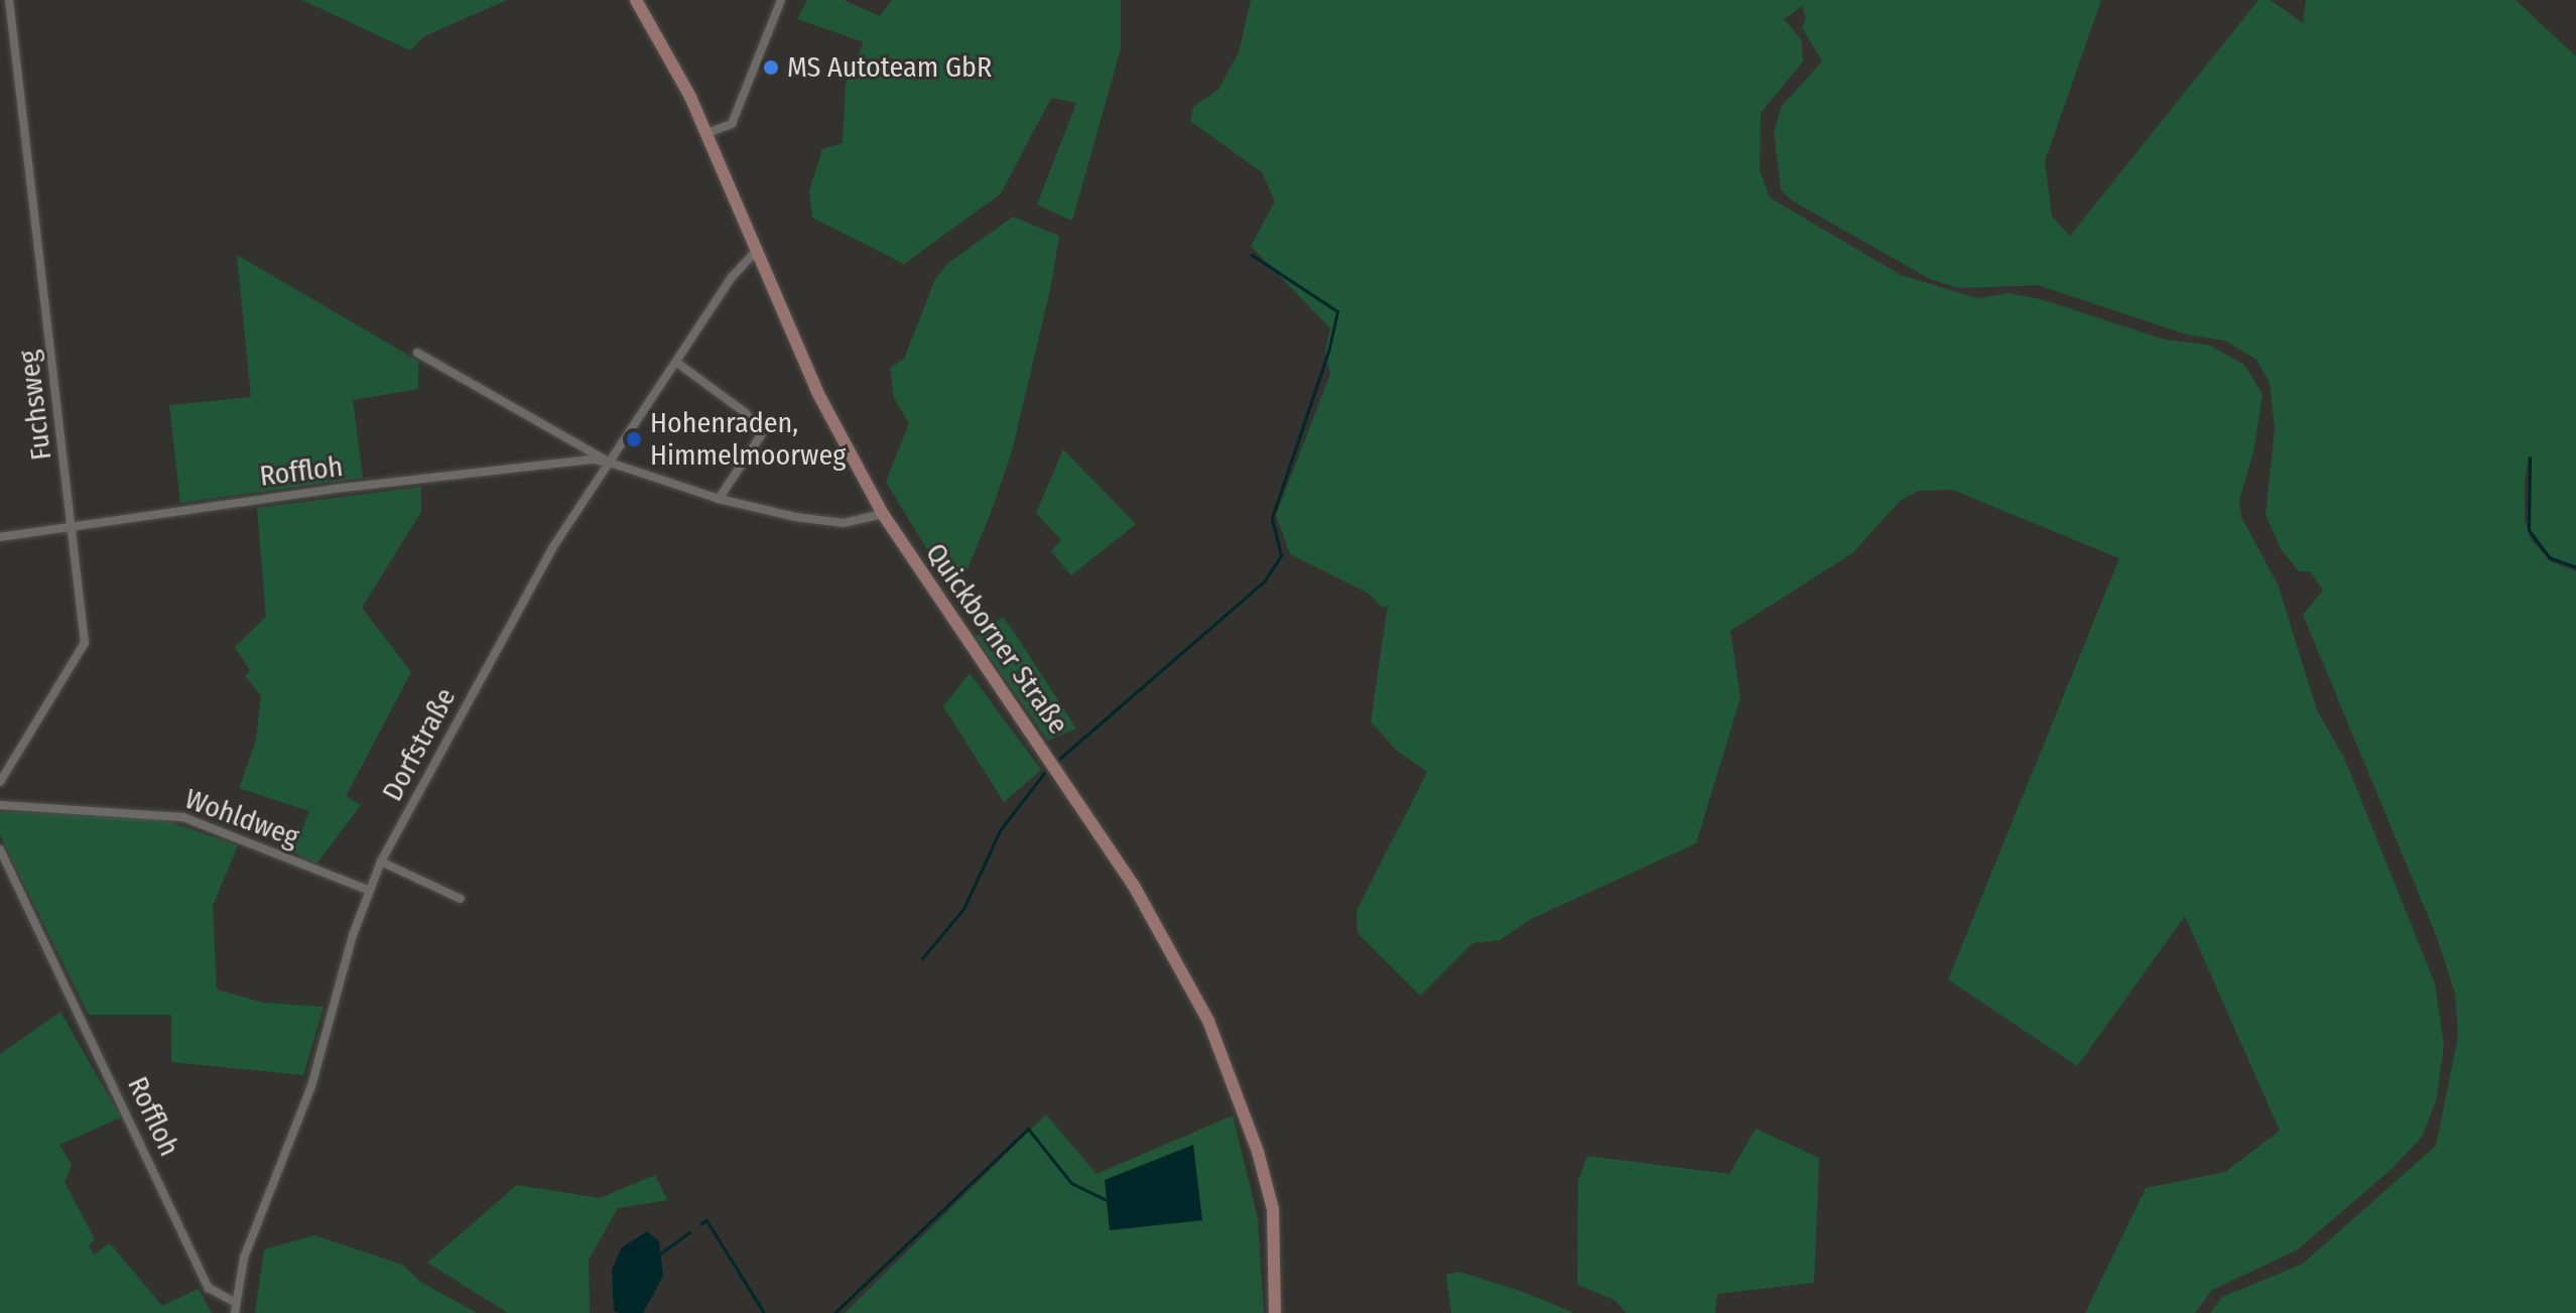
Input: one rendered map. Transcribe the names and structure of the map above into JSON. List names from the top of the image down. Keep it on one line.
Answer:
{"streets":{"main road":["Quickborner Straße"],"street":["Fuchsweg","Roffloh","Dorfstraße","Wohldweg"]},"crossings":[["Fuchsweg","Roffloh"],["Roffloh","Dorfstraße"],["Quickborner Straße","Dorfstraße"],["Dorfstraße","Wohldweg"]],"places":["MS Autoteam GbR","Hohenraden, Himmelmoorweg"]}
